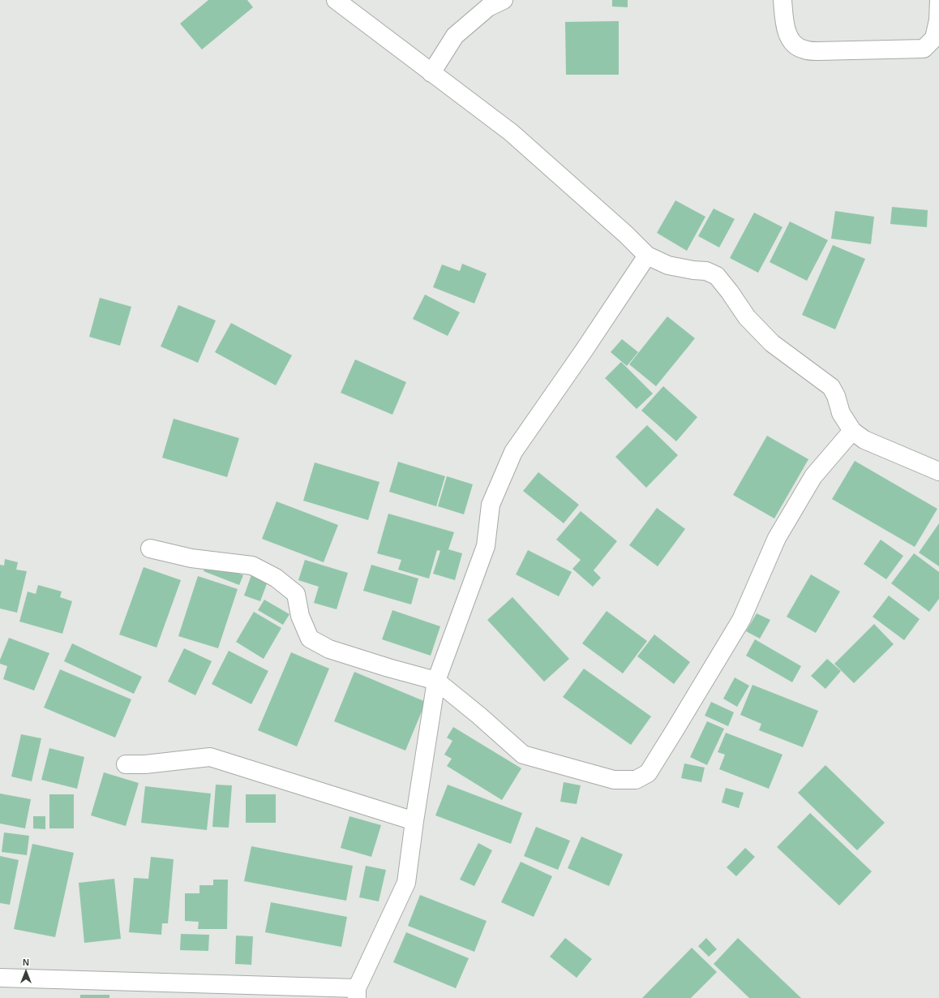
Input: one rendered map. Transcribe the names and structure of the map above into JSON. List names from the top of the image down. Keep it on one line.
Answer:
{"north":"top"}
